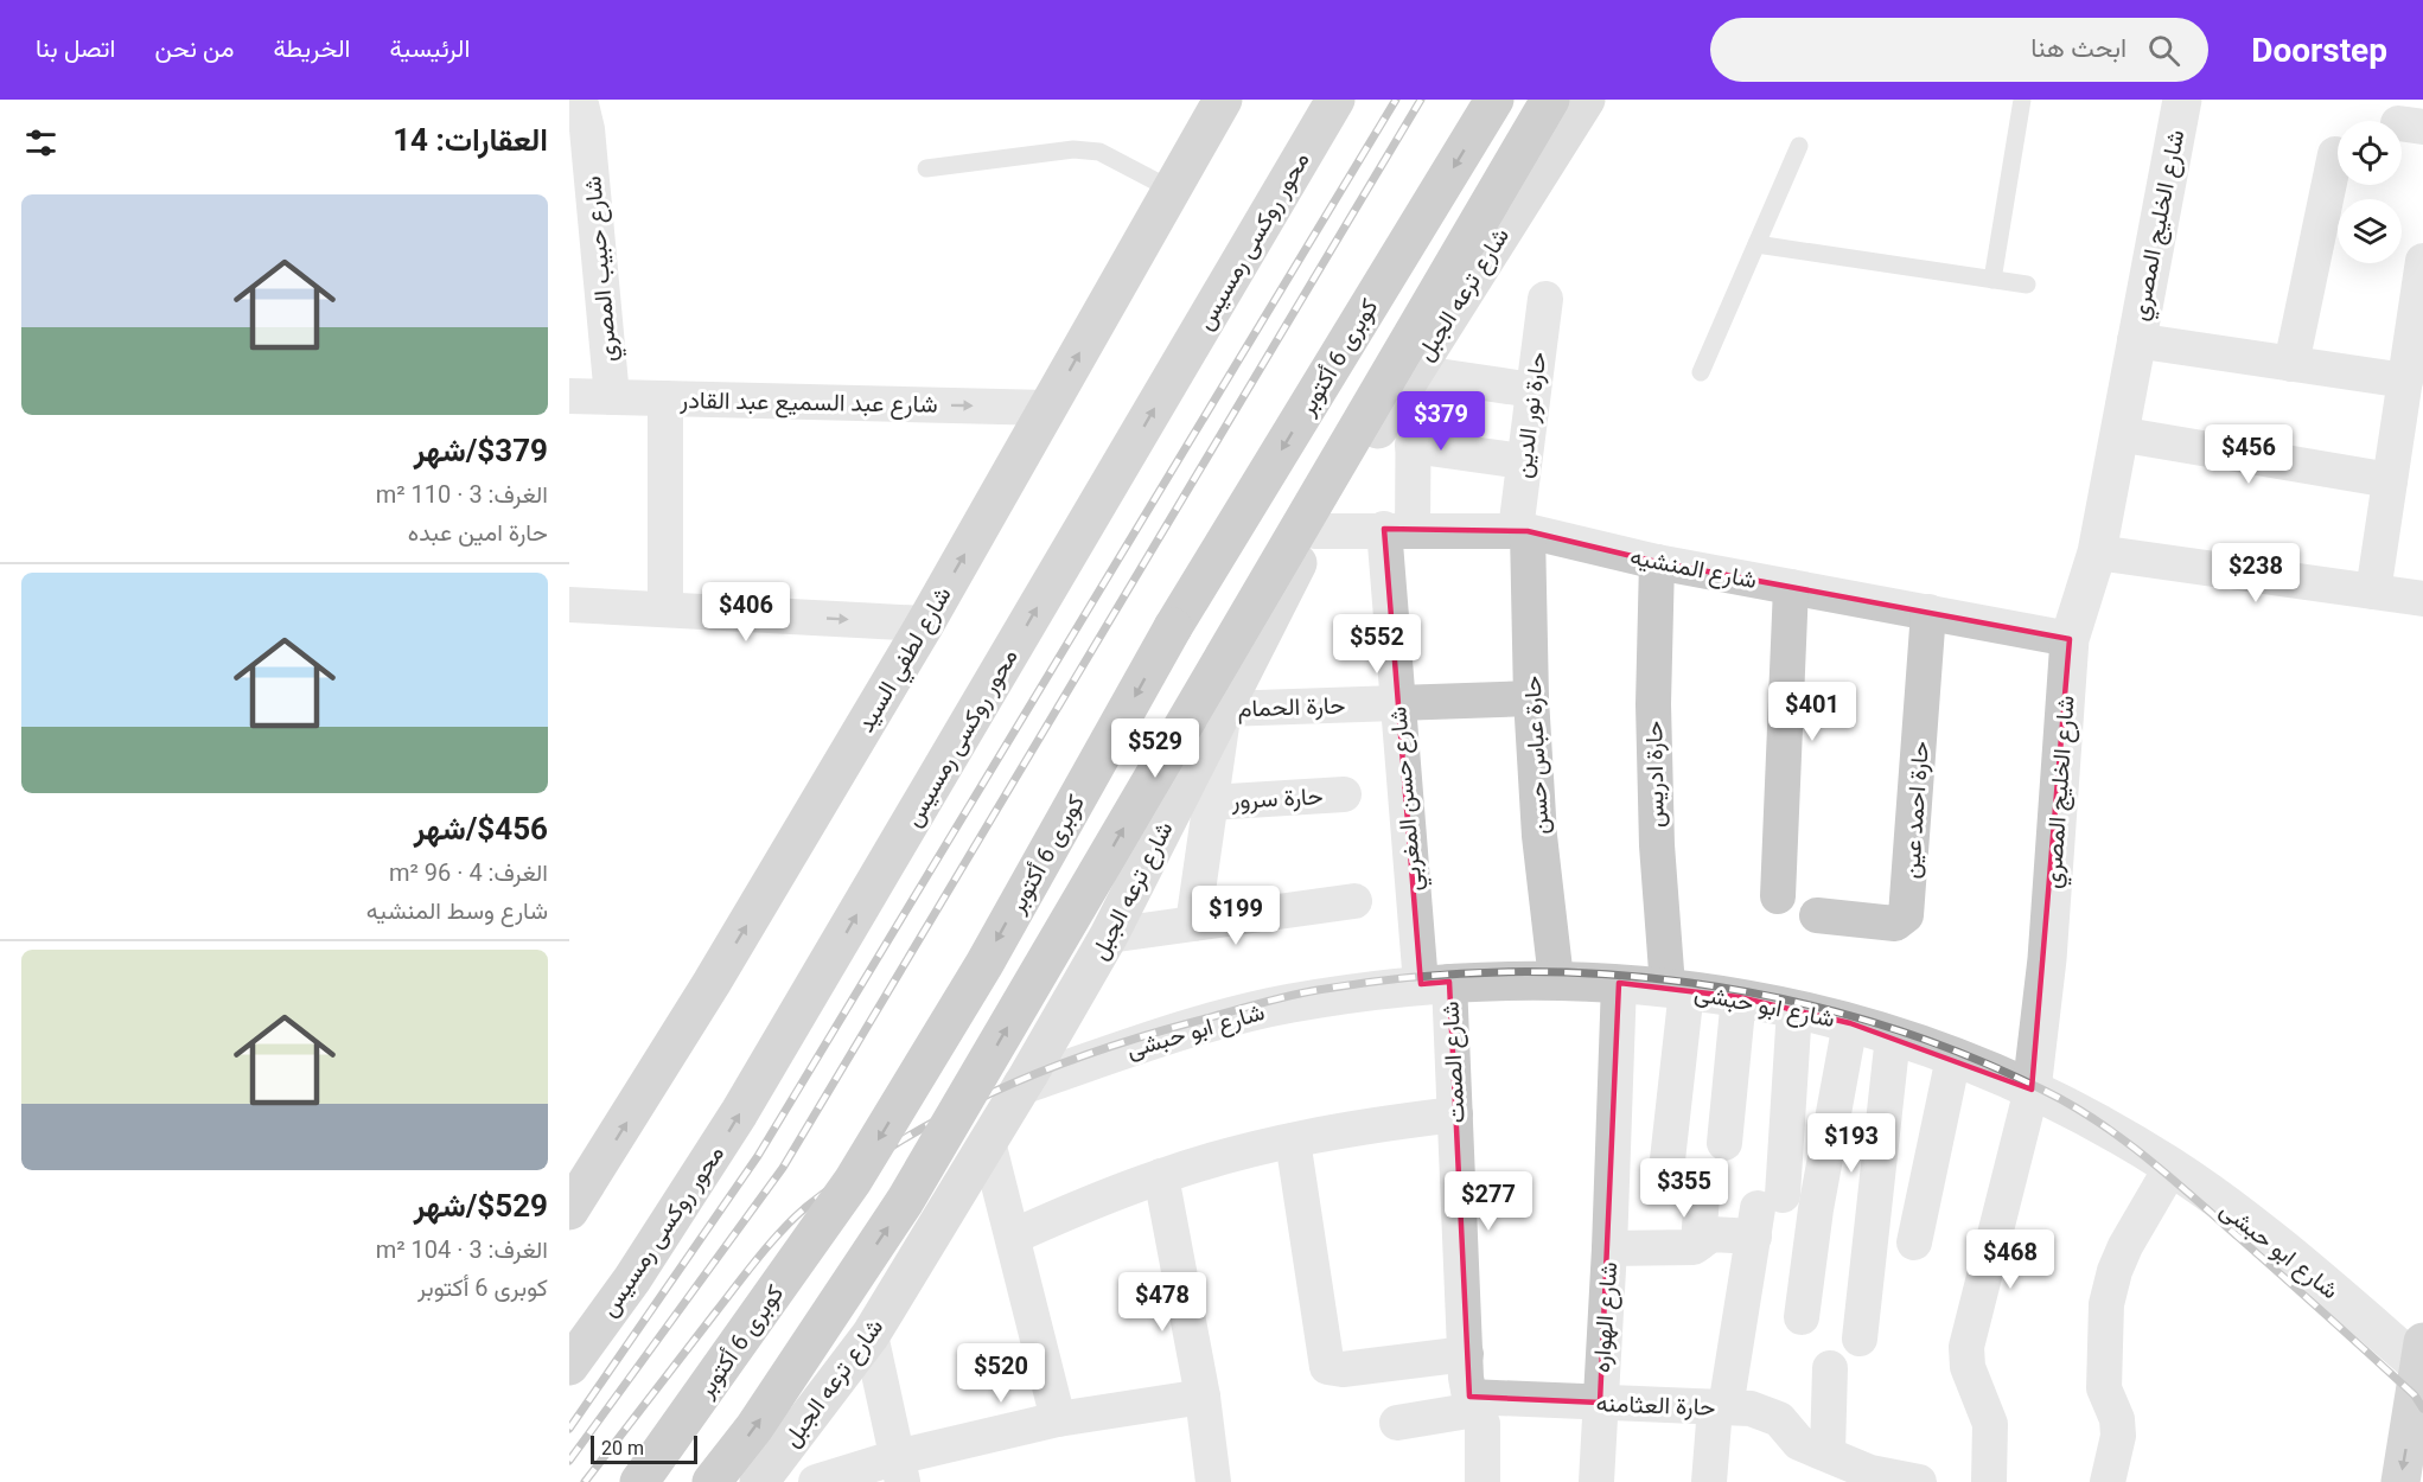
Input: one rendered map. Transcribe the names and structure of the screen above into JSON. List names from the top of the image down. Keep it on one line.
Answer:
{"streets":{"highway":["كوبرى 6 أكتوبر"],"main road":["محور روكسى رمسيس","شارع ترعه الجبل","شارع لطفي السيد"],"street":["شارع الخليج المصري","شارع حبيب المصري","شارع عبد السميع عبد القادر","حارة نور الدين","شارع المنشيه","حارة الحمام","حارة عباس حسن","حارة ادريس","حارة سرور","شارع حسن المغربي","حارة احمد عين","شارع ابو حبشى","شارع الصمت","شارع الهواره","حارة العثامنه"]},"crossings":[["شارع الخليج المصري","شارع المنشيه"],["شارع الخليج المصري","شارع ابو حبشى"],["شارع حبيب المصري","شارع عبد السميع عبد القادر"],["شارع ترعه الجبل","شارع المنشيه"],["شارع ترعه الجبل","حارة الحمام"],["شارع ترعه الجبل","شارع حسن المغربي"],["شارع ترعه الجبل","شارع ابو حبشى"],["شارع عبد السميع عبد القادر","شارع لطفي السيد"],["حارة نور الدين","شارع المنشيه"],["حارة نور الدين","حارة عباس حسن"],["شارع المنشيه","حارة عباس حسن"],["شارع المنشيه","حارة ادريس"],["شارع المنشيه","شارع حسن المغربي"],["شارع المنشيه","حارة احمد عين"],["حارة الحمام","حارة عباس حسن"],["حارة الحمام","شارع حسن المغربي"],["حارة عباس حسن","شارع ابو حبشى"],["حارة ادريس","شارع ابو حبشى"],["شارع حسن المغربي","شارع ابو حبشى"],["شارع حسن المغربي","شارع الصمت"],["شارع ابو حبشى","شارع الصمت"],["شارع ابو حبشى","شارع الهواره"],["شارع الصمت","حارة العثامنه"],["شارع الهواره","حارة العثامنه"]],"one_way":["محور روكسى رمسيس","شارع لطفي السيد"],"scale_bar":"20 m","page":{"header":"Doorstep","search":"ابحث هنا","nav":["الرئيسية","الخريطة","من نحن","اتصل بنا"],"heading":"العقارات: 14","list":[{"name":"$379/شهر","note":"الغرف: 3 · 110 m² · حارة امين عبده"},{"name":"$456/شهر","note":"الغرف: 4 · 96 m² · شارع وسط المنشيه"},{"name":"$529/شهر","note":"الغرف: 3 · 104 m² · كوبرى 6 أكتوبر"}],"price":["$379","$456","$238","$406","$552","$401","$529","$199","$193","$355","$277","$468","$478","$520"],"scale":"20 m"}}
